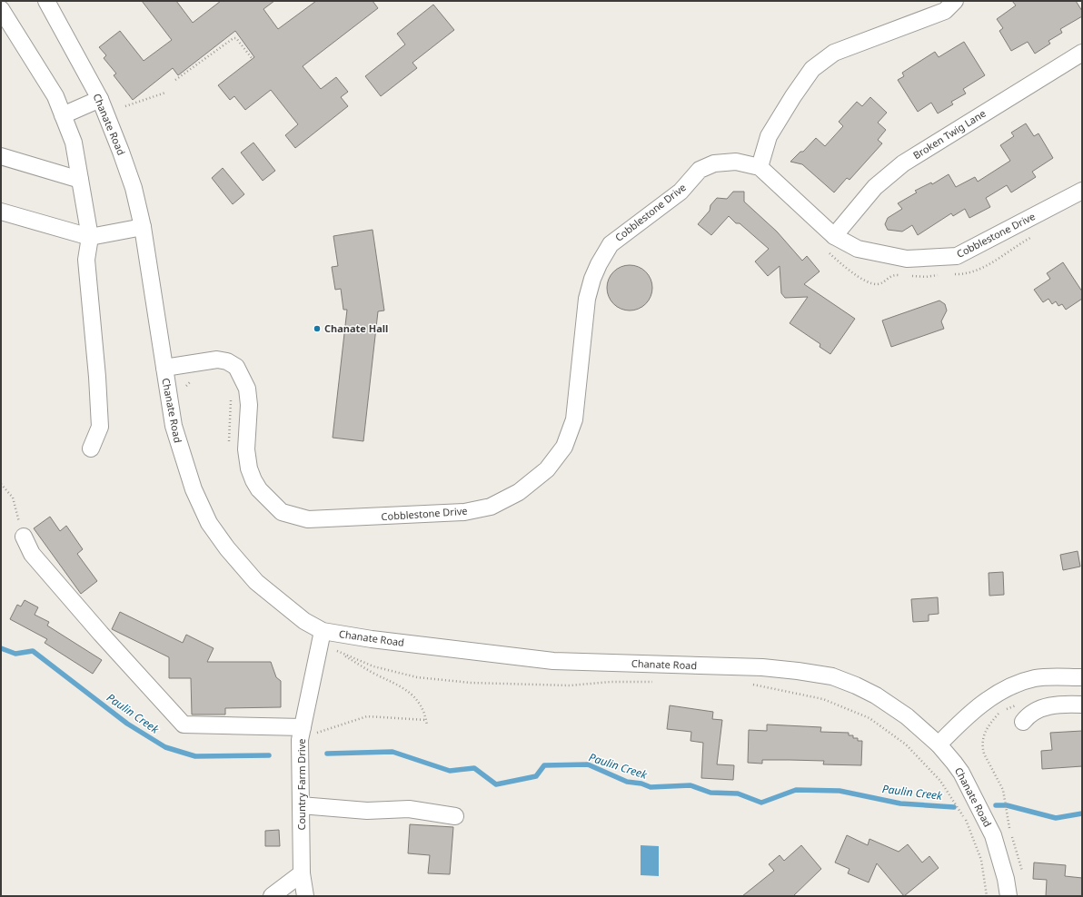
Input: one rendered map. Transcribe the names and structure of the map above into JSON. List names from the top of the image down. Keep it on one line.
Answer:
{"streets":{"street":["Chanate Road","Broken Twig Lane","Cobblestone Drive","Country Farm Drive"]},"crossings":[["Chanate Road","Cobblestone Drive"],["Chanate Road","Country Farm Drive"],["Broken Twig Lane","Cobblestone Drive"]],"water":["Paulin Creek"],"places":["Chanate Hall"]}
